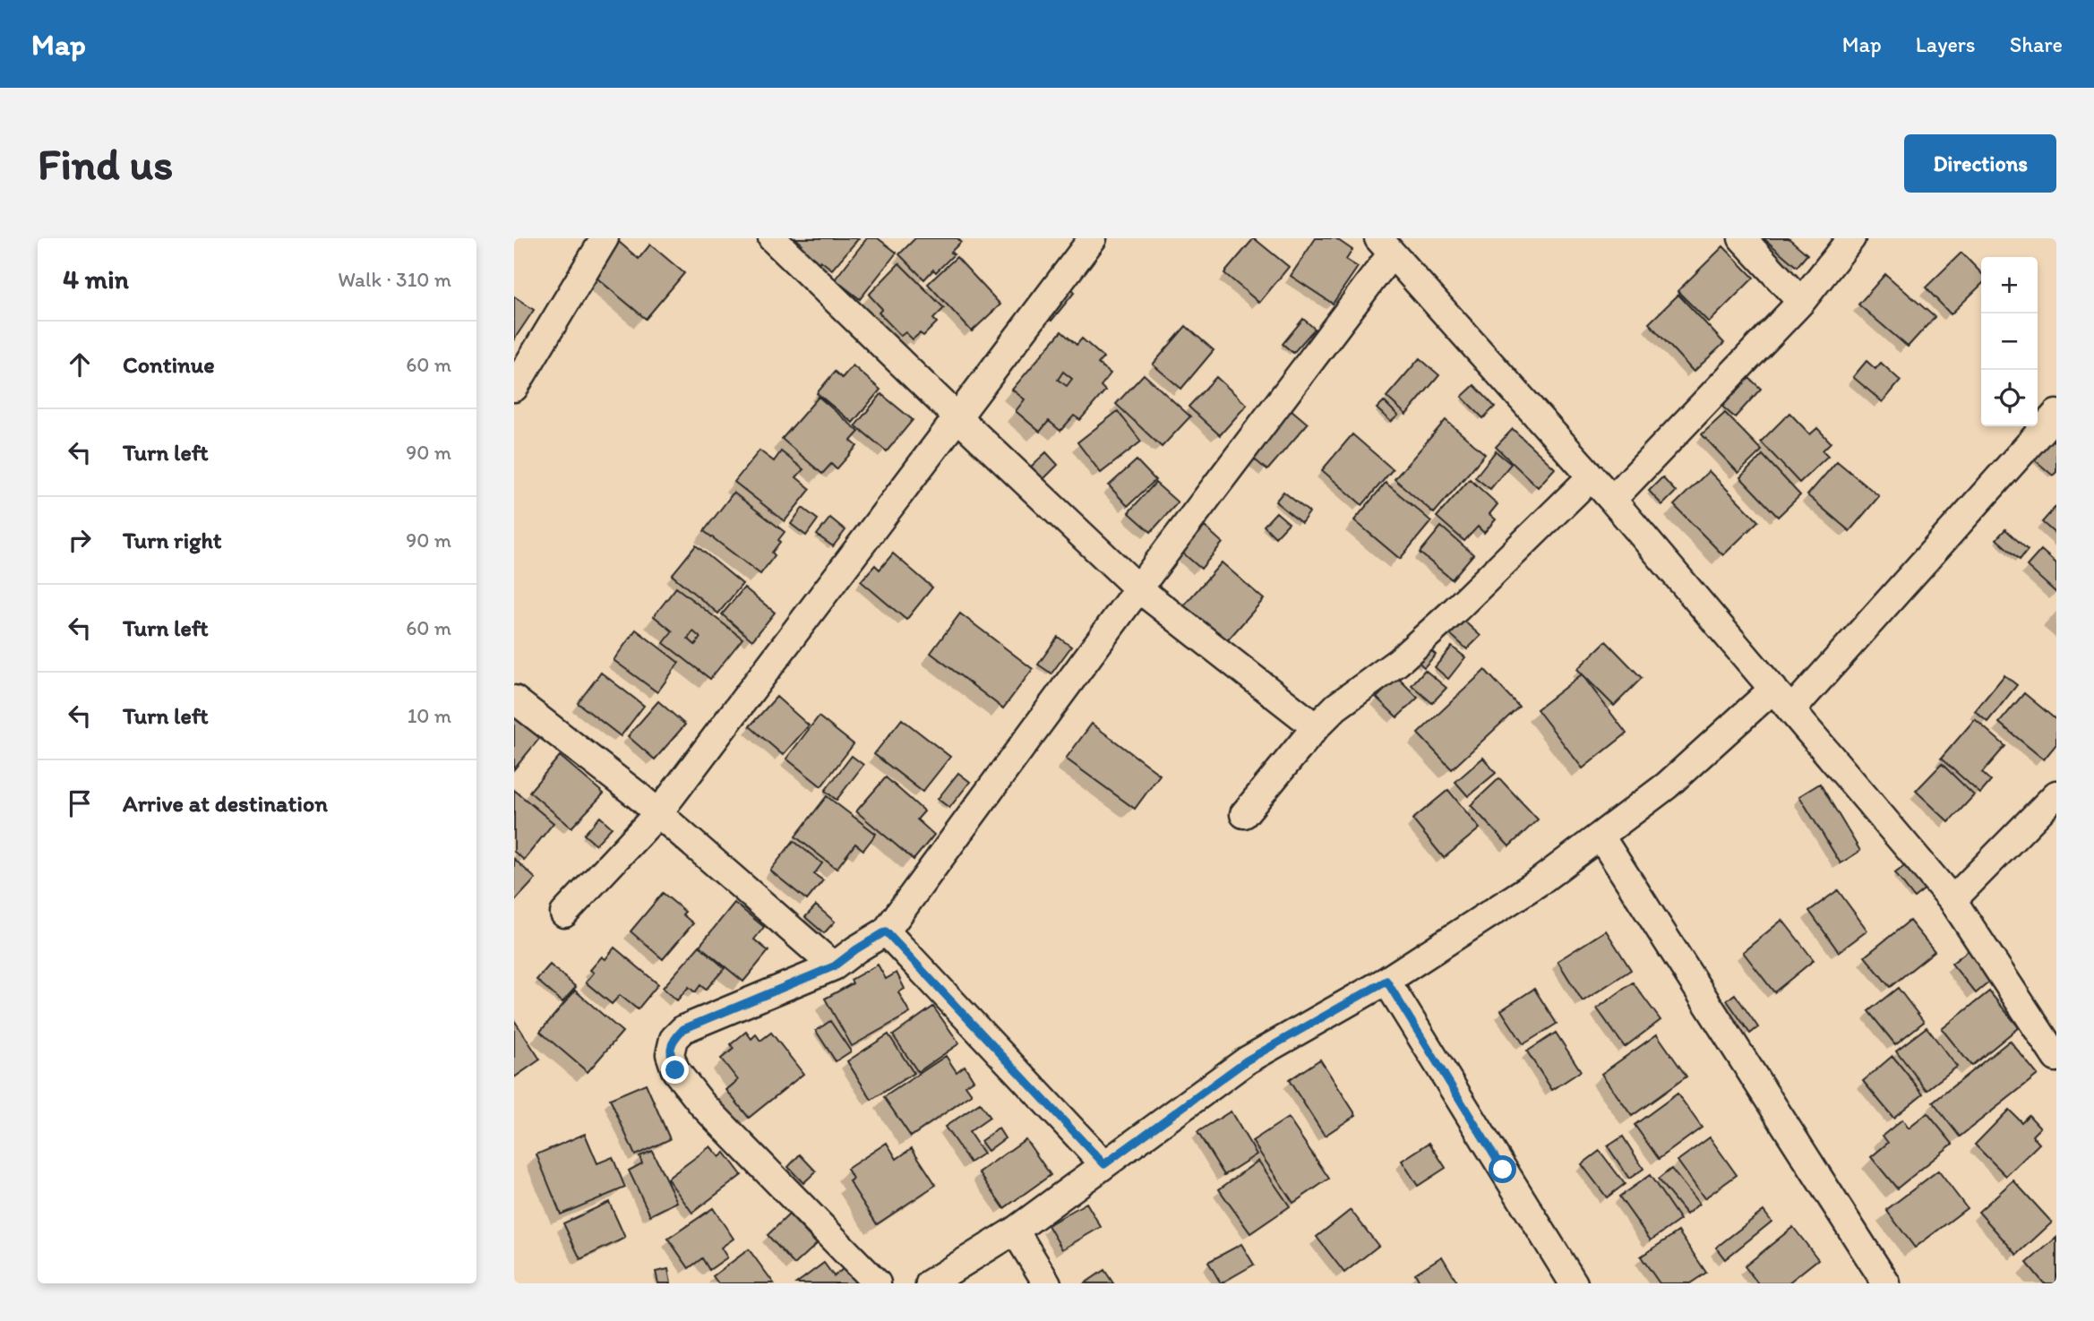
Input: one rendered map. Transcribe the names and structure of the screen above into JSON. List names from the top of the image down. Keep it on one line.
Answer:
{"page":{"header":"Map","nav":["Map","Layers","Share"],"buttons":"Directions","title":"Find us","heading":["4 min","Walk · 310 m"],"map_buttons":["+","−"],"list":[["Continue","60 m"],["Turn left","90 m"],["Turn right","90 m"],["Turn left","60 m"],["Turn left","10 m"],"Arrive at destination"]}}
